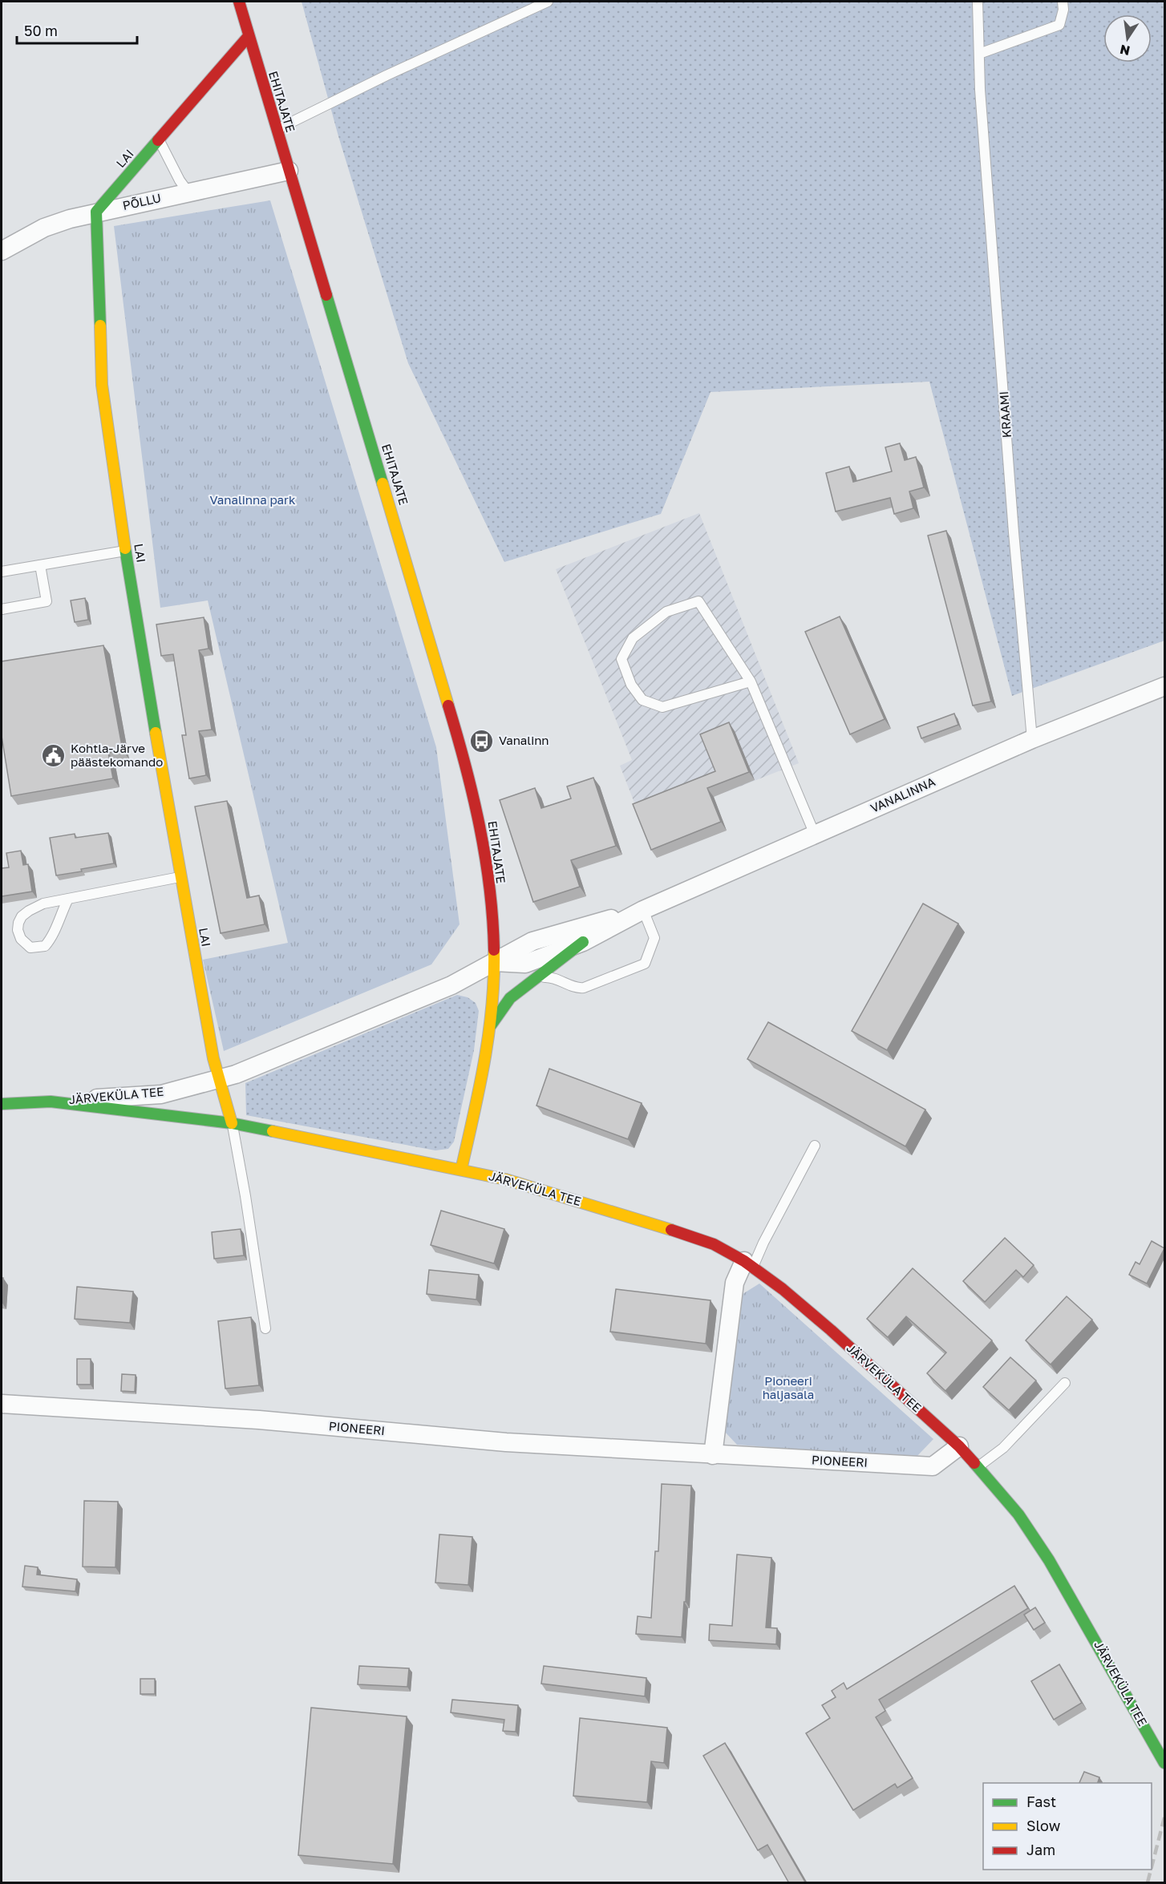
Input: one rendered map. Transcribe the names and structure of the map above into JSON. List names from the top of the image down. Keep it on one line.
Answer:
{"streets":{"street":["EHITAJATE","LAI","PÕLLU","VANALINNA","JÄRVEKÜLA TEE","PIONEERI"],"lane":["KRAAMI"]},"crossings":[["EHITAJATE","LAI"],["EHITAJATE","PÕLLU"],["EHITAJATE","VANALINNA"],["EHITAJATE","JÄRVEKÜLA TEE"],["LAI","PÕLLU"],["LAI","JÄRVEKÜLA TEE"],["KRAAMI","VANALINNA"],["VANALINNA","JÄRVEKÜLA TEE"],["JÄRVEKÜLA TEE","PIONEERI"]],"parks":["Vanalinna park","Pioneeri haljasala"],"places":{"bus stop":["Vanalinn"],"public building":["Kohtla-Järve päästekomando"]},"legend":["Fast","Slow","Jam"],"scale_bar":"50 m","north":"bottom"}
